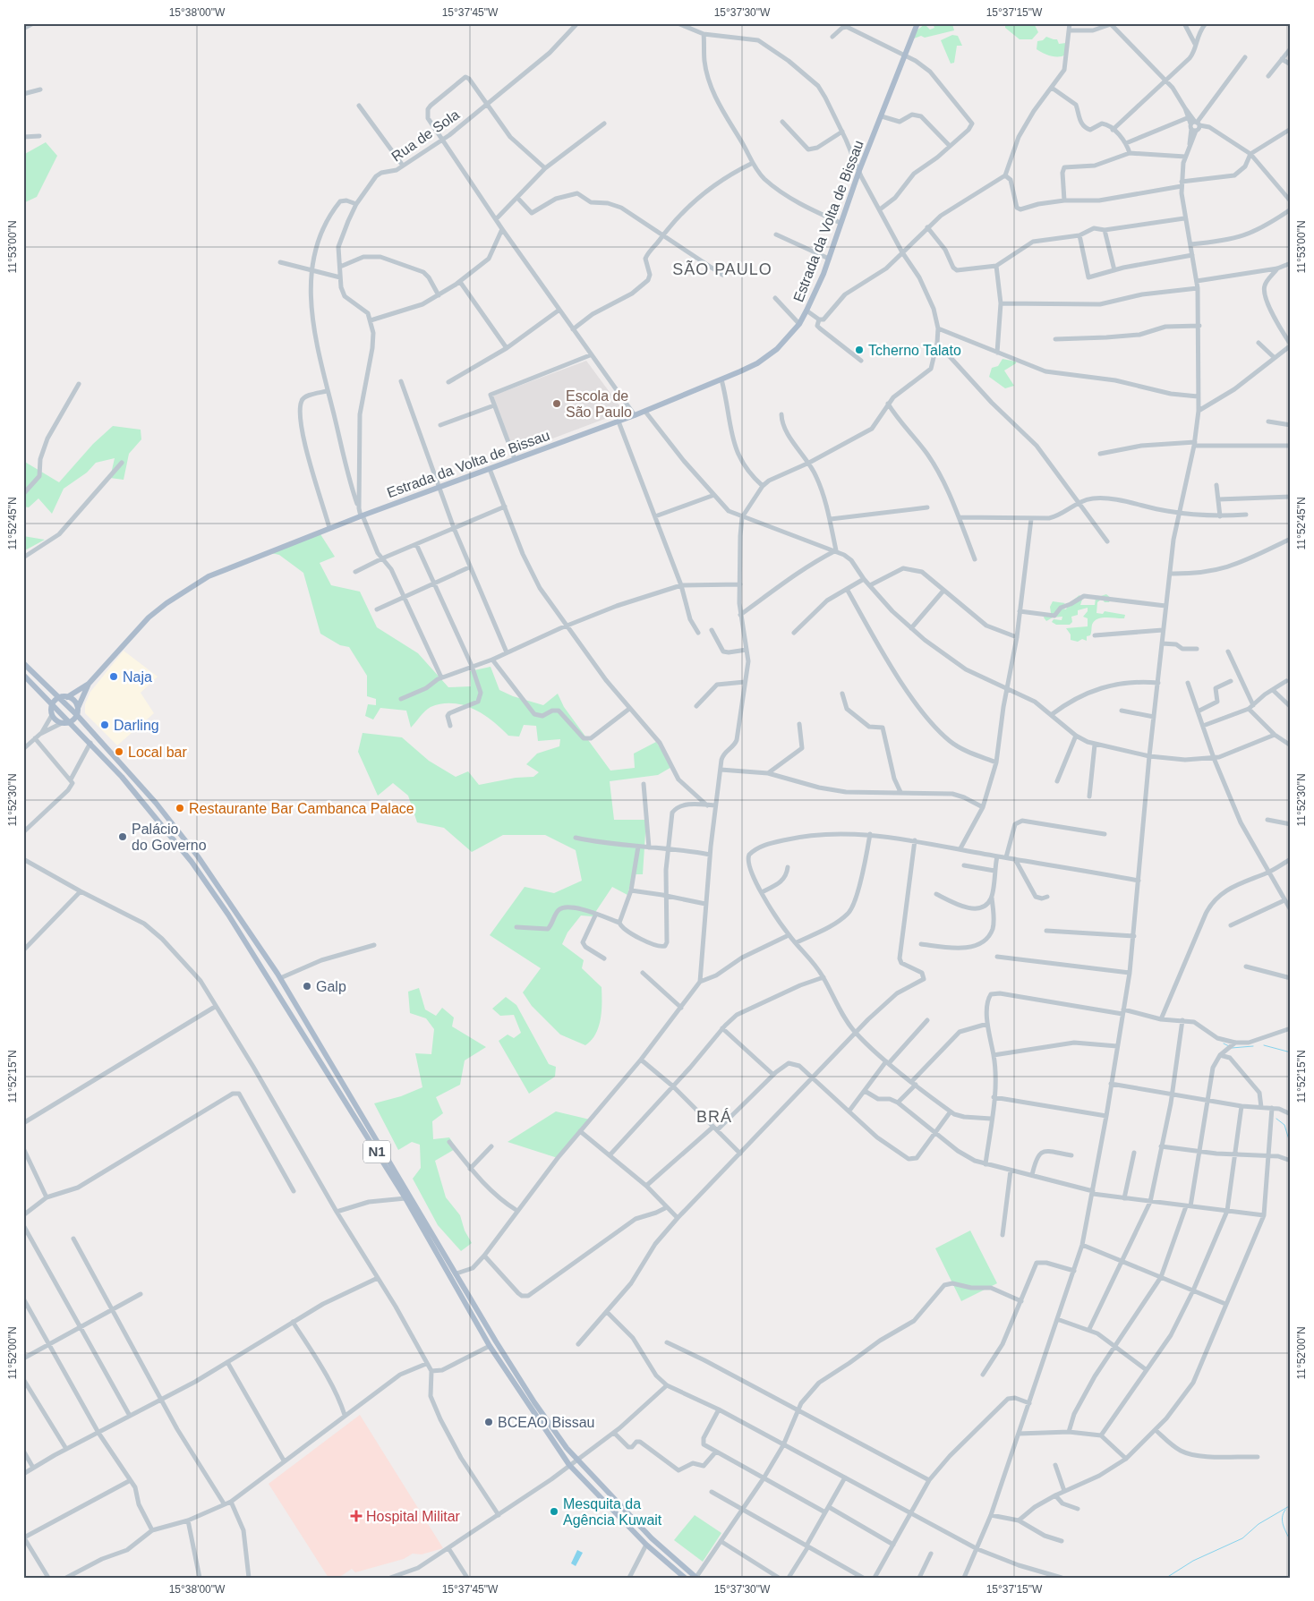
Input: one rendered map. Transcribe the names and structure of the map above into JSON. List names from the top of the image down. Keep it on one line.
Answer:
{"streets":{"main road":["Estrada da Volta de Bissau","N1"],"street":["Rua de Sola"]},"districts":["SÃO PAULO","BRÁ"],"places":{"other":["Tcherno Talato","Escola de São Paulo","Naja","Darling","Local bar","Restaurante Bar Cambanca Palace","Palácio do Governo","Galp","BCEAO Bissau","Mesquita da Agência Kuwait"],"health":["Hospital Militar"]},"coordinates":["15°38'00\"W","15°37'45\"W","15°37'30\"W","15°37'15\"W","11°53'00\"N","11°52'45\"N","11°52'30\"N","11°52'15\"N","11°52'00\"N"]}
